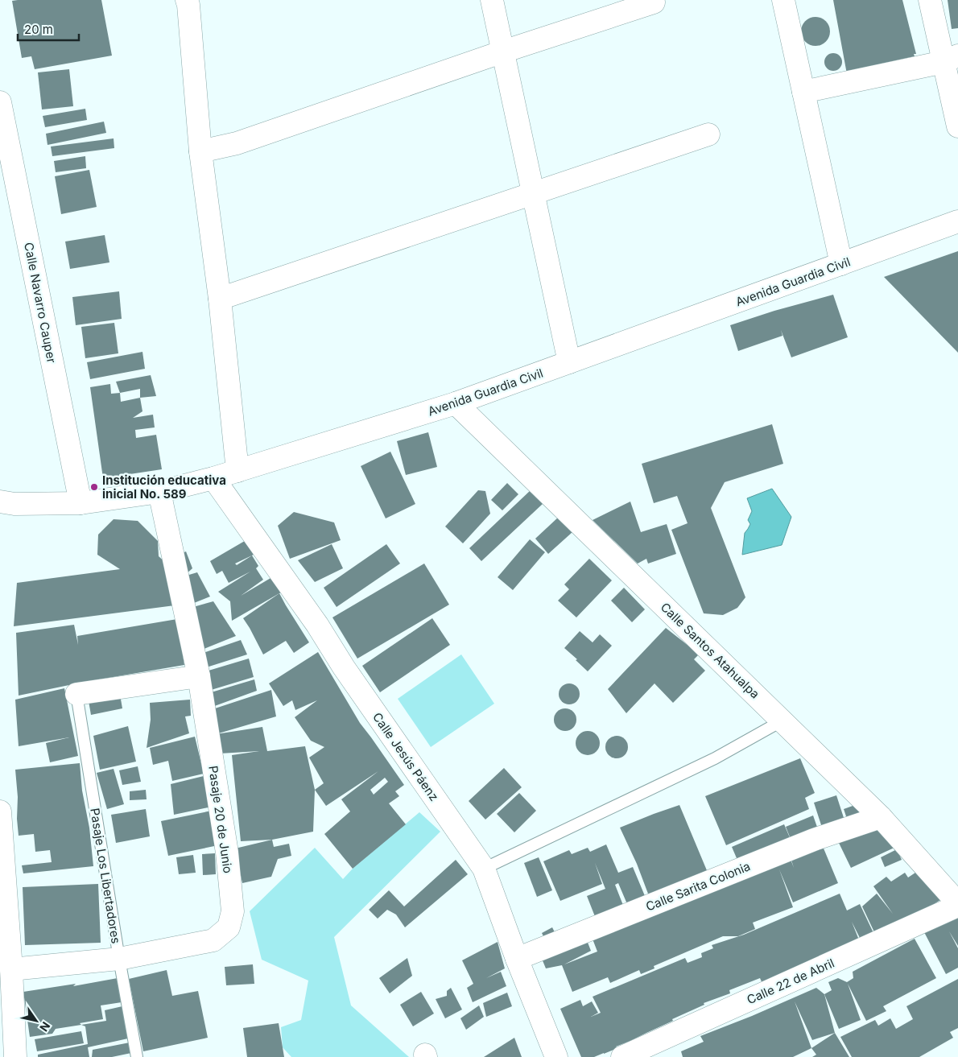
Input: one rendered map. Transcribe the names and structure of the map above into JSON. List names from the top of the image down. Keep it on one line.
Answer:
{"streets":{"street":["Avenida Guardia Civil","Calle Navarro Cauper","Calle Santos Atahualpa","Calle Jesús Páenz","Pasaje 20 de Junio","Calle Sarita Colonia","Calle 22 de Abril"],"lane":["Pasaje Los Libertadores"]},"crossings":[["Avenida Guardia Civil","Calle Navarro Cauper"],["Avenida Guardia Civil","Calle Santos Atahualpa"],["Avenida Guardia Civil","Calle Jesús Páenz"],["Avenida Guardia Civil","Pasaje 20 de Junio"],["Calle Santos Atahualpa","Calle Sarita Colonia"],["Calle Santos Atahualpa","Calle 22 de Abril"],["Calle Jesús Páenz","Calle Sarita Colonia"],["Pasaje 20 de Junio","Pasaje Los Libertadores"]],"places":["Institución educativa inicial No. 589"],"scale_bar":"20 m","north":"bottom right"}
